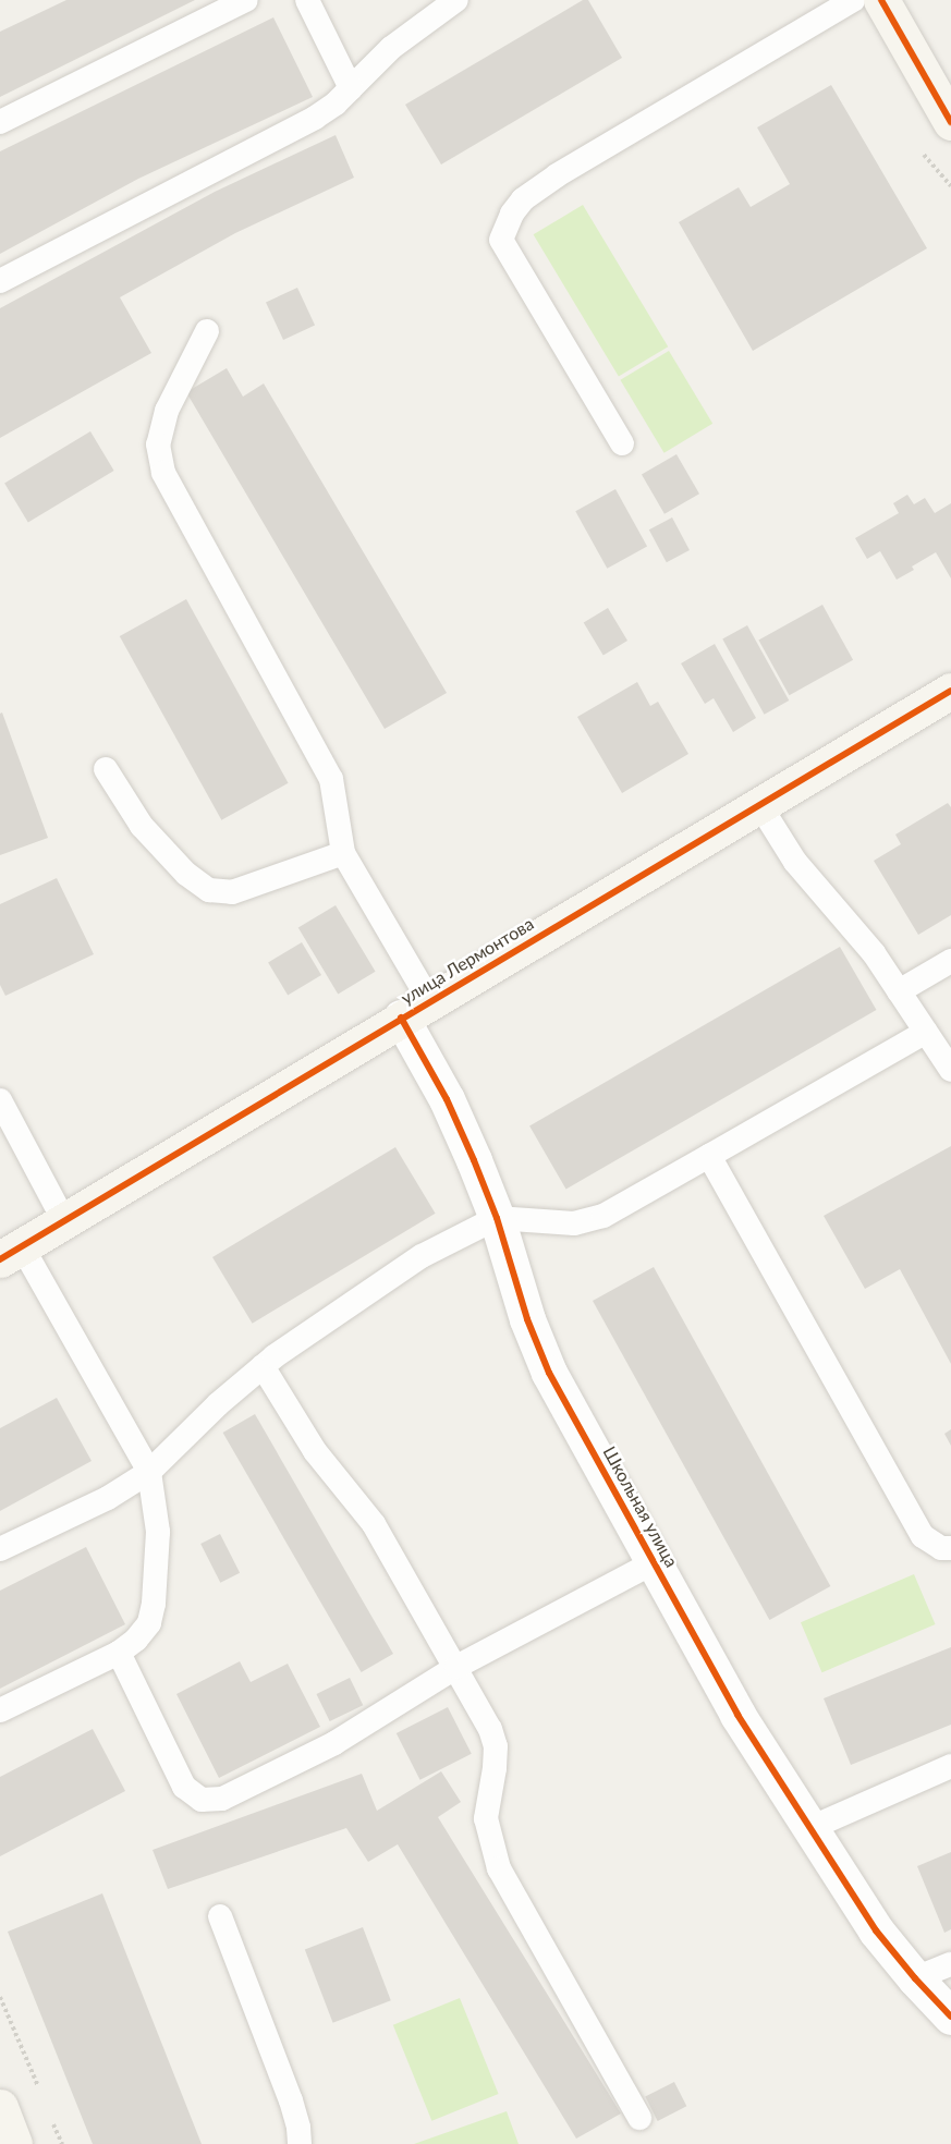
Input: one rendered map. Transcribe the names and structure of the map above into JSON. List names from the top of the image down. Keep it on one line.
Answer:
{"streets":{"street":["улица Лермонтова","Школьная улица"]},"crossings":[["улица Лермонтова","Школьная улица"]]}
